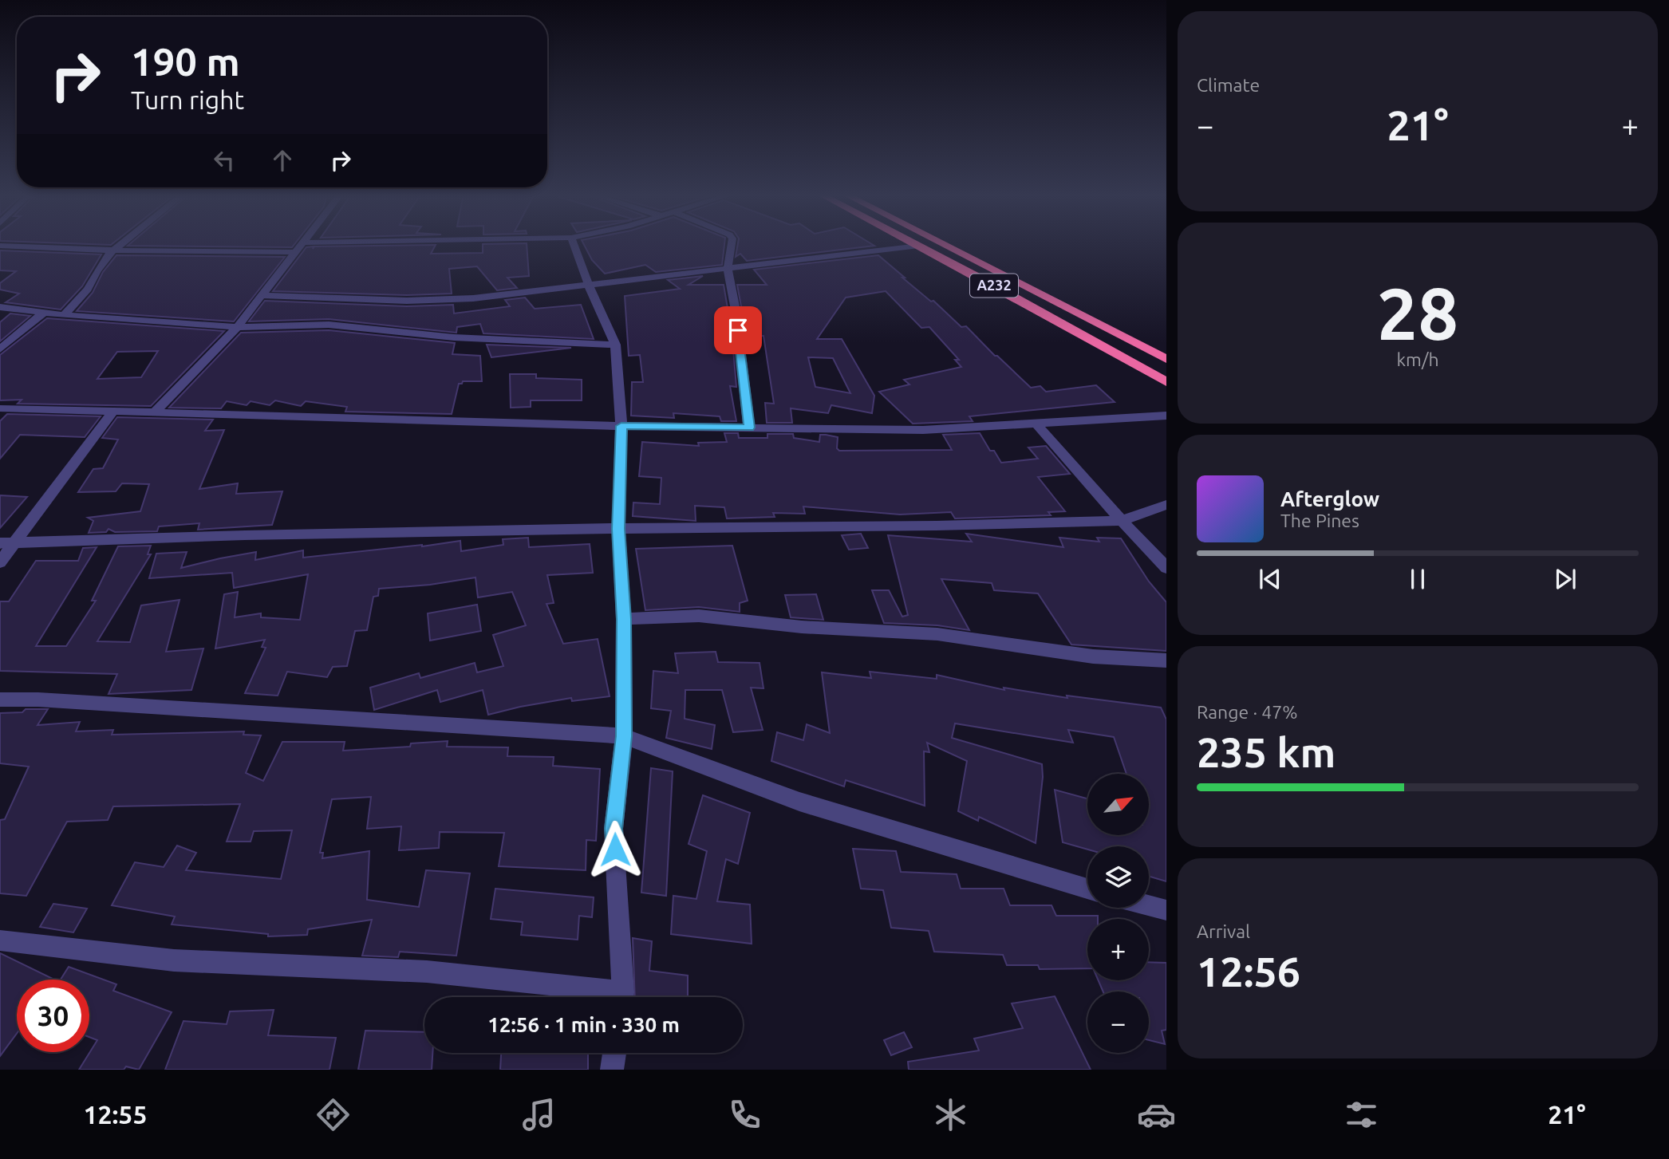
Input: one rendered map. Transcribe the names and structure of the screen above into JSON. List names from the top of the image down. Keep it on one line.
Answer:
{"streets":{"highway":["A232"]},"north":"top right","page":{"tile":["Climate",["28","km/h"],["Range · 47%","235 km"],["Arrival","12:56"]],"turn":["190 m","Turn right"],"heat":["−","21°","+"],"song":["Afterglow","The Pines"],"map_buttons":["+","−"],"limit":"30","trip":"12:56 · 1 min · 330 m","tabs":["12:55","21°"]}}
